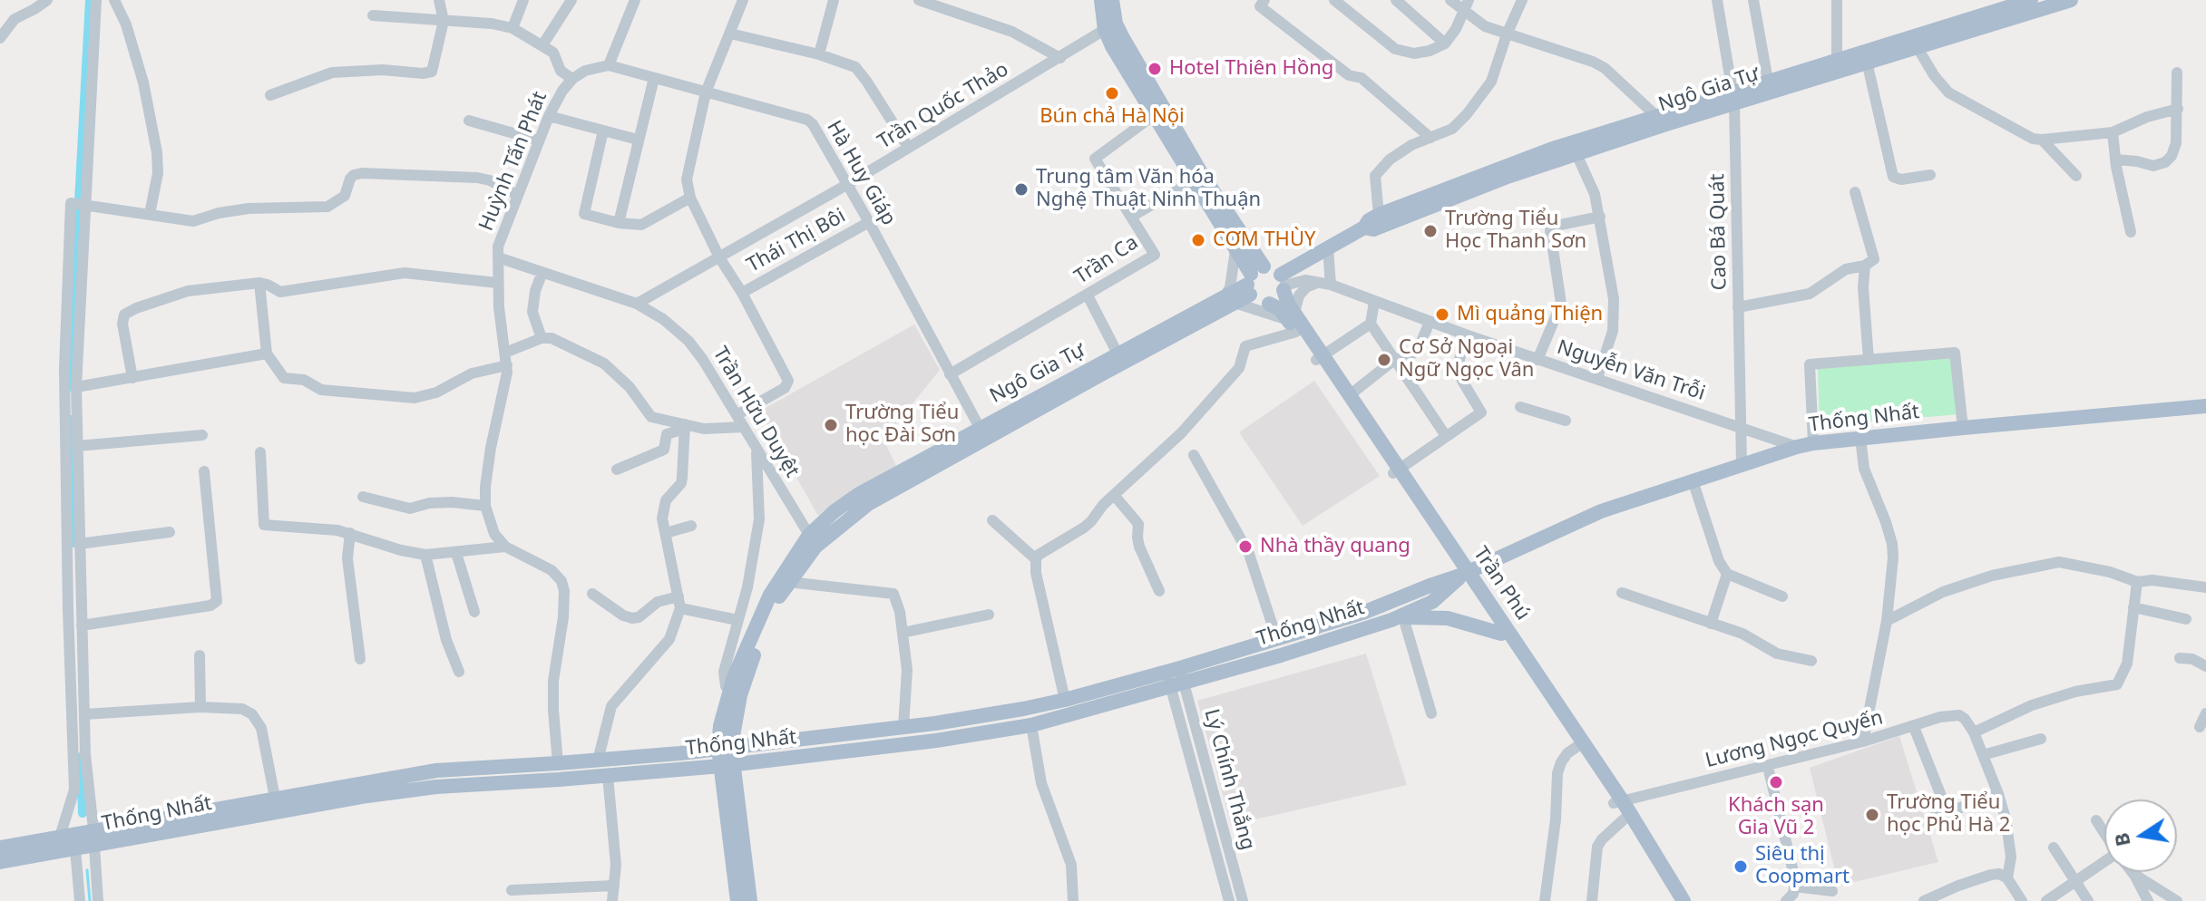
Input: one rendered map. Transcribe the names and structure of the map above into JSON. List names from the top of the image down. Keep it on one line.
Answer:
{"streets":{"main road":["Ngô Gia Tự","Thống Nhất","Trần Phú"],"street":["Trần Quốc Thảo","Huỳnh Tấn Phát","Hà Huy Giáp","Cao Bá Quát","Thái Thị Bôi","Trần Ca","Nguyễn Văn Trỗi","Trần Hữu Duyệt","Lương Ngọc Quyến","Lý Chính Thắng"]},"crossings":[["Ngô Gia Tự","Hà Huy Giáp"],["Ngô Gia Tự","Cao Bá Quát"],["Ngô Gia Tự","Nguyễn Văn Trỗi"],["Ngô Gia Tự","Trần Hữu Duyệt"],["Ngô Gia Tự","Thống Nhất"],["Ngô Gia Tự","Trần Phú"],["Trần Quốc Thảo","Hà Huy Giáp"],["Trần Quốc Thảo","Trần Hữu Duyệt"],["Huỳnh Tấn Phát","Hà Huy Giáp"],["Huỳnh Tấn Phát","Trần Hữu Duyệt"],["Hà Huy Giáp","Thái Thị Bôi"],["Hà Huy Giáp","Trần Ca"],["Cao Bá Quát","Nguyễn Văn Trỗi"],["Cao Bá Quát","Thống Nhất"],["Nguyễn Văn Trỗi","Thống Nhất"],["Nguyễn Văn Trỗi","Trần Phú"],["Thống Nhất","Trần Phú"],["Thống Nhất","Lý Chính Thắng"],["Trần Phú","Lương Ngọc Quyến"]],"places":["Hotel Thiên Hồng","Bún chả Hà Nội","Trung tâm Văn hóa Nghệ Thuật Ninh Thuận","Trường Tiểu Học Thanh Sơn","CƠM THÙY","Mì quảng Thiện","Cơ Sở Ngoại Ngữ Ngọc Vân","Trường Tiểu học Đài Sơn","Nhà thầy quang","Khách sạn Gia Vũ 2","Trường Tiểu học Phủ Hà 2","Siêu thị Coopmart"],"north":"left"}
